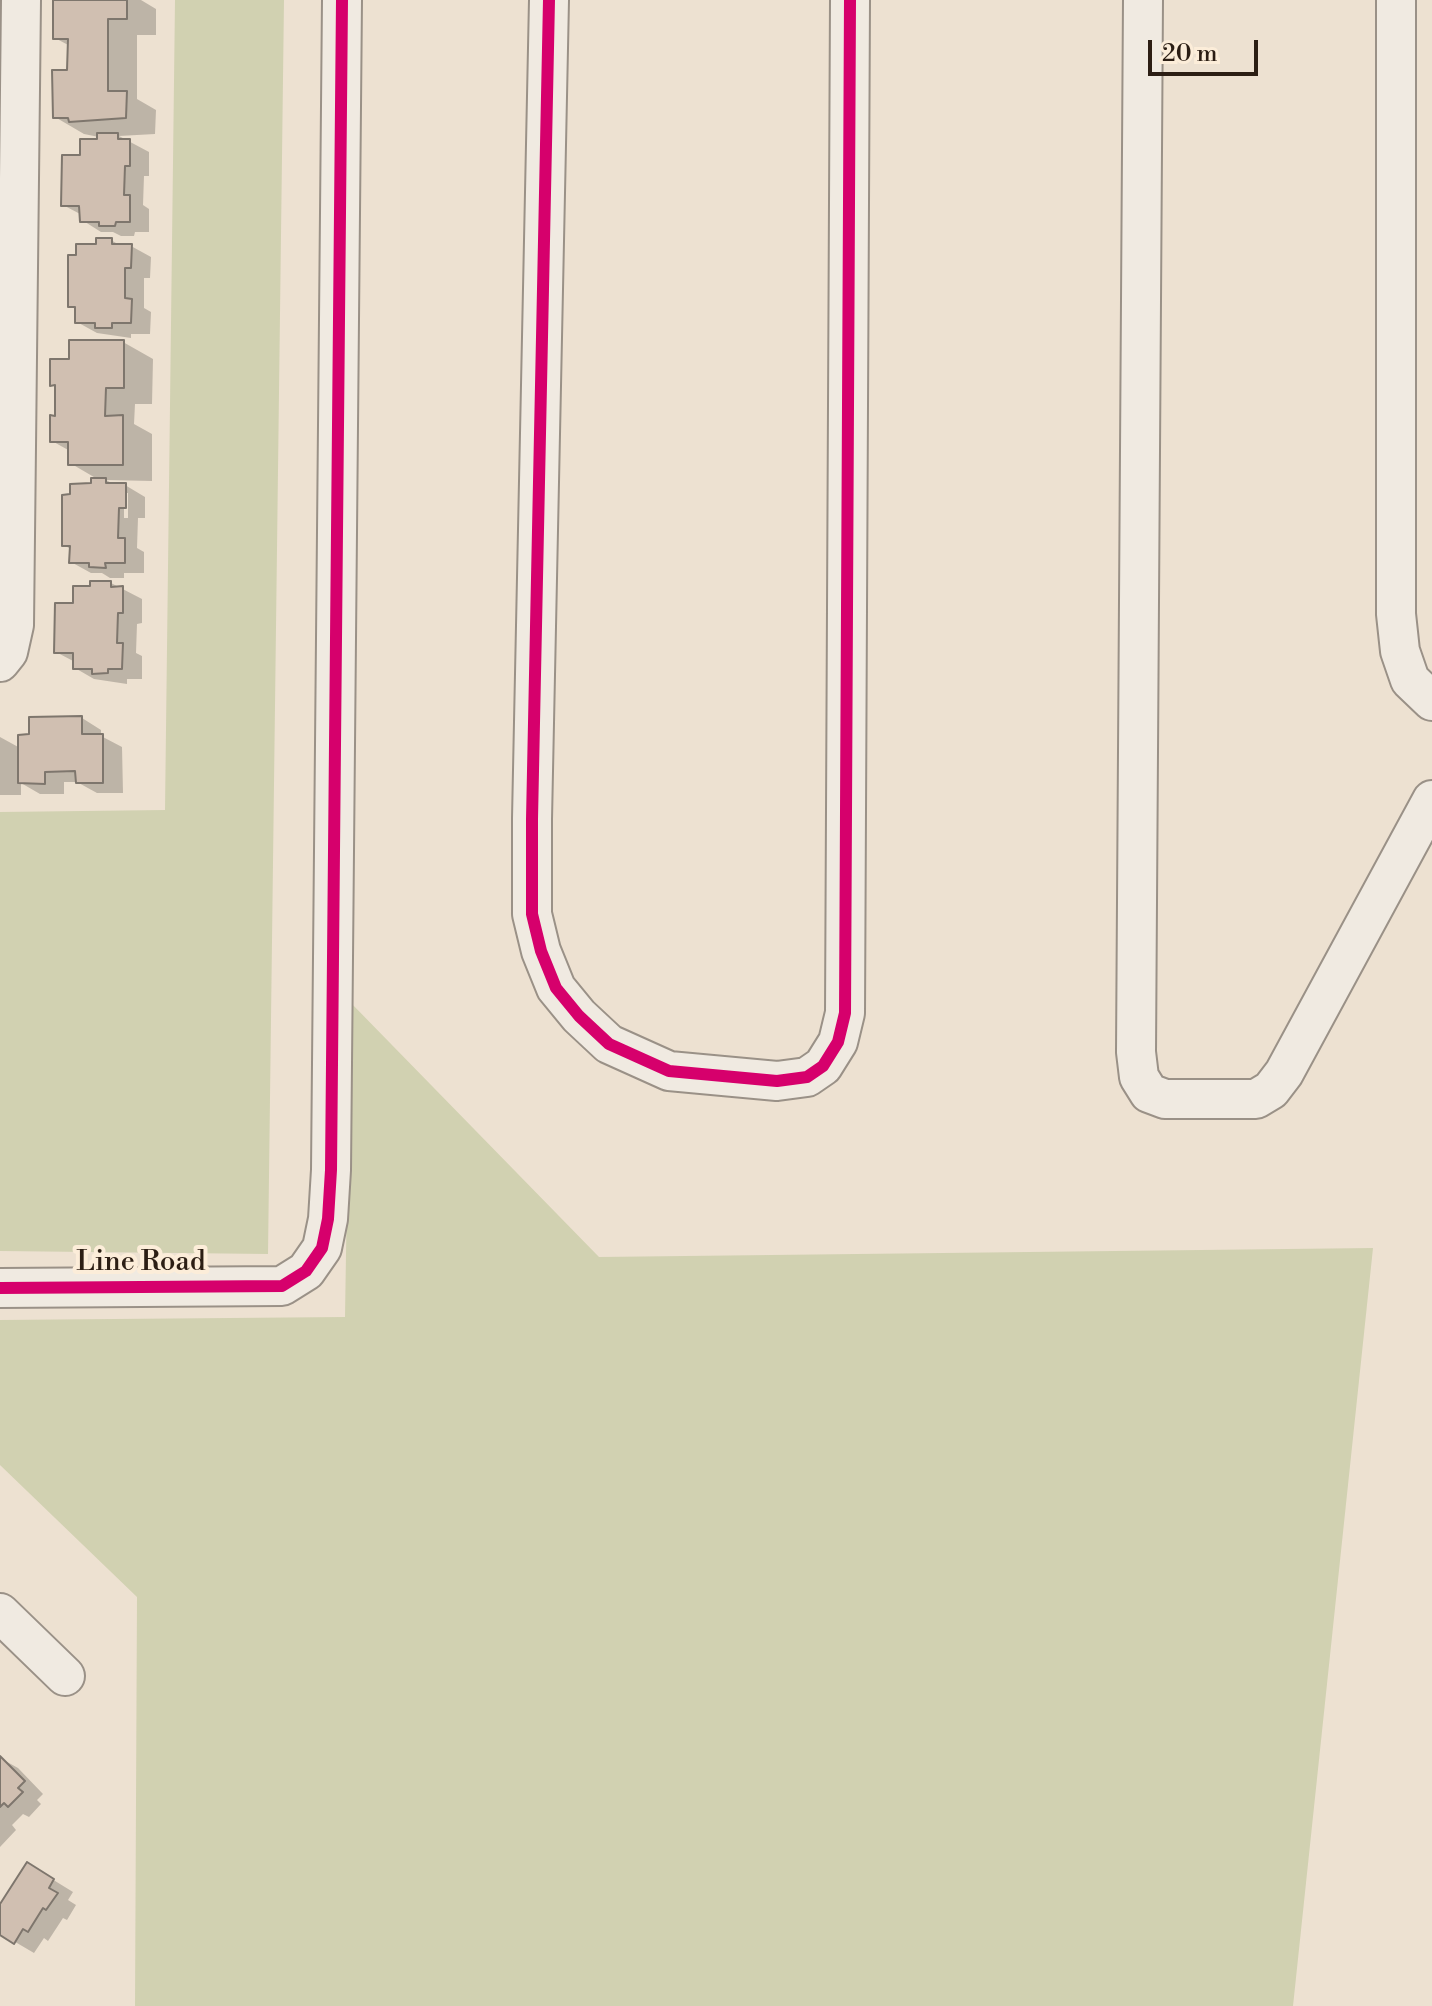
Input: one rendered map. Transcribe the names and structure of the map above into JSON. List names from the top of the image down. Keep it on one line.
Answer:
{"streets":{"street":["Line Road"]},"scale_bar":"20 m"}
